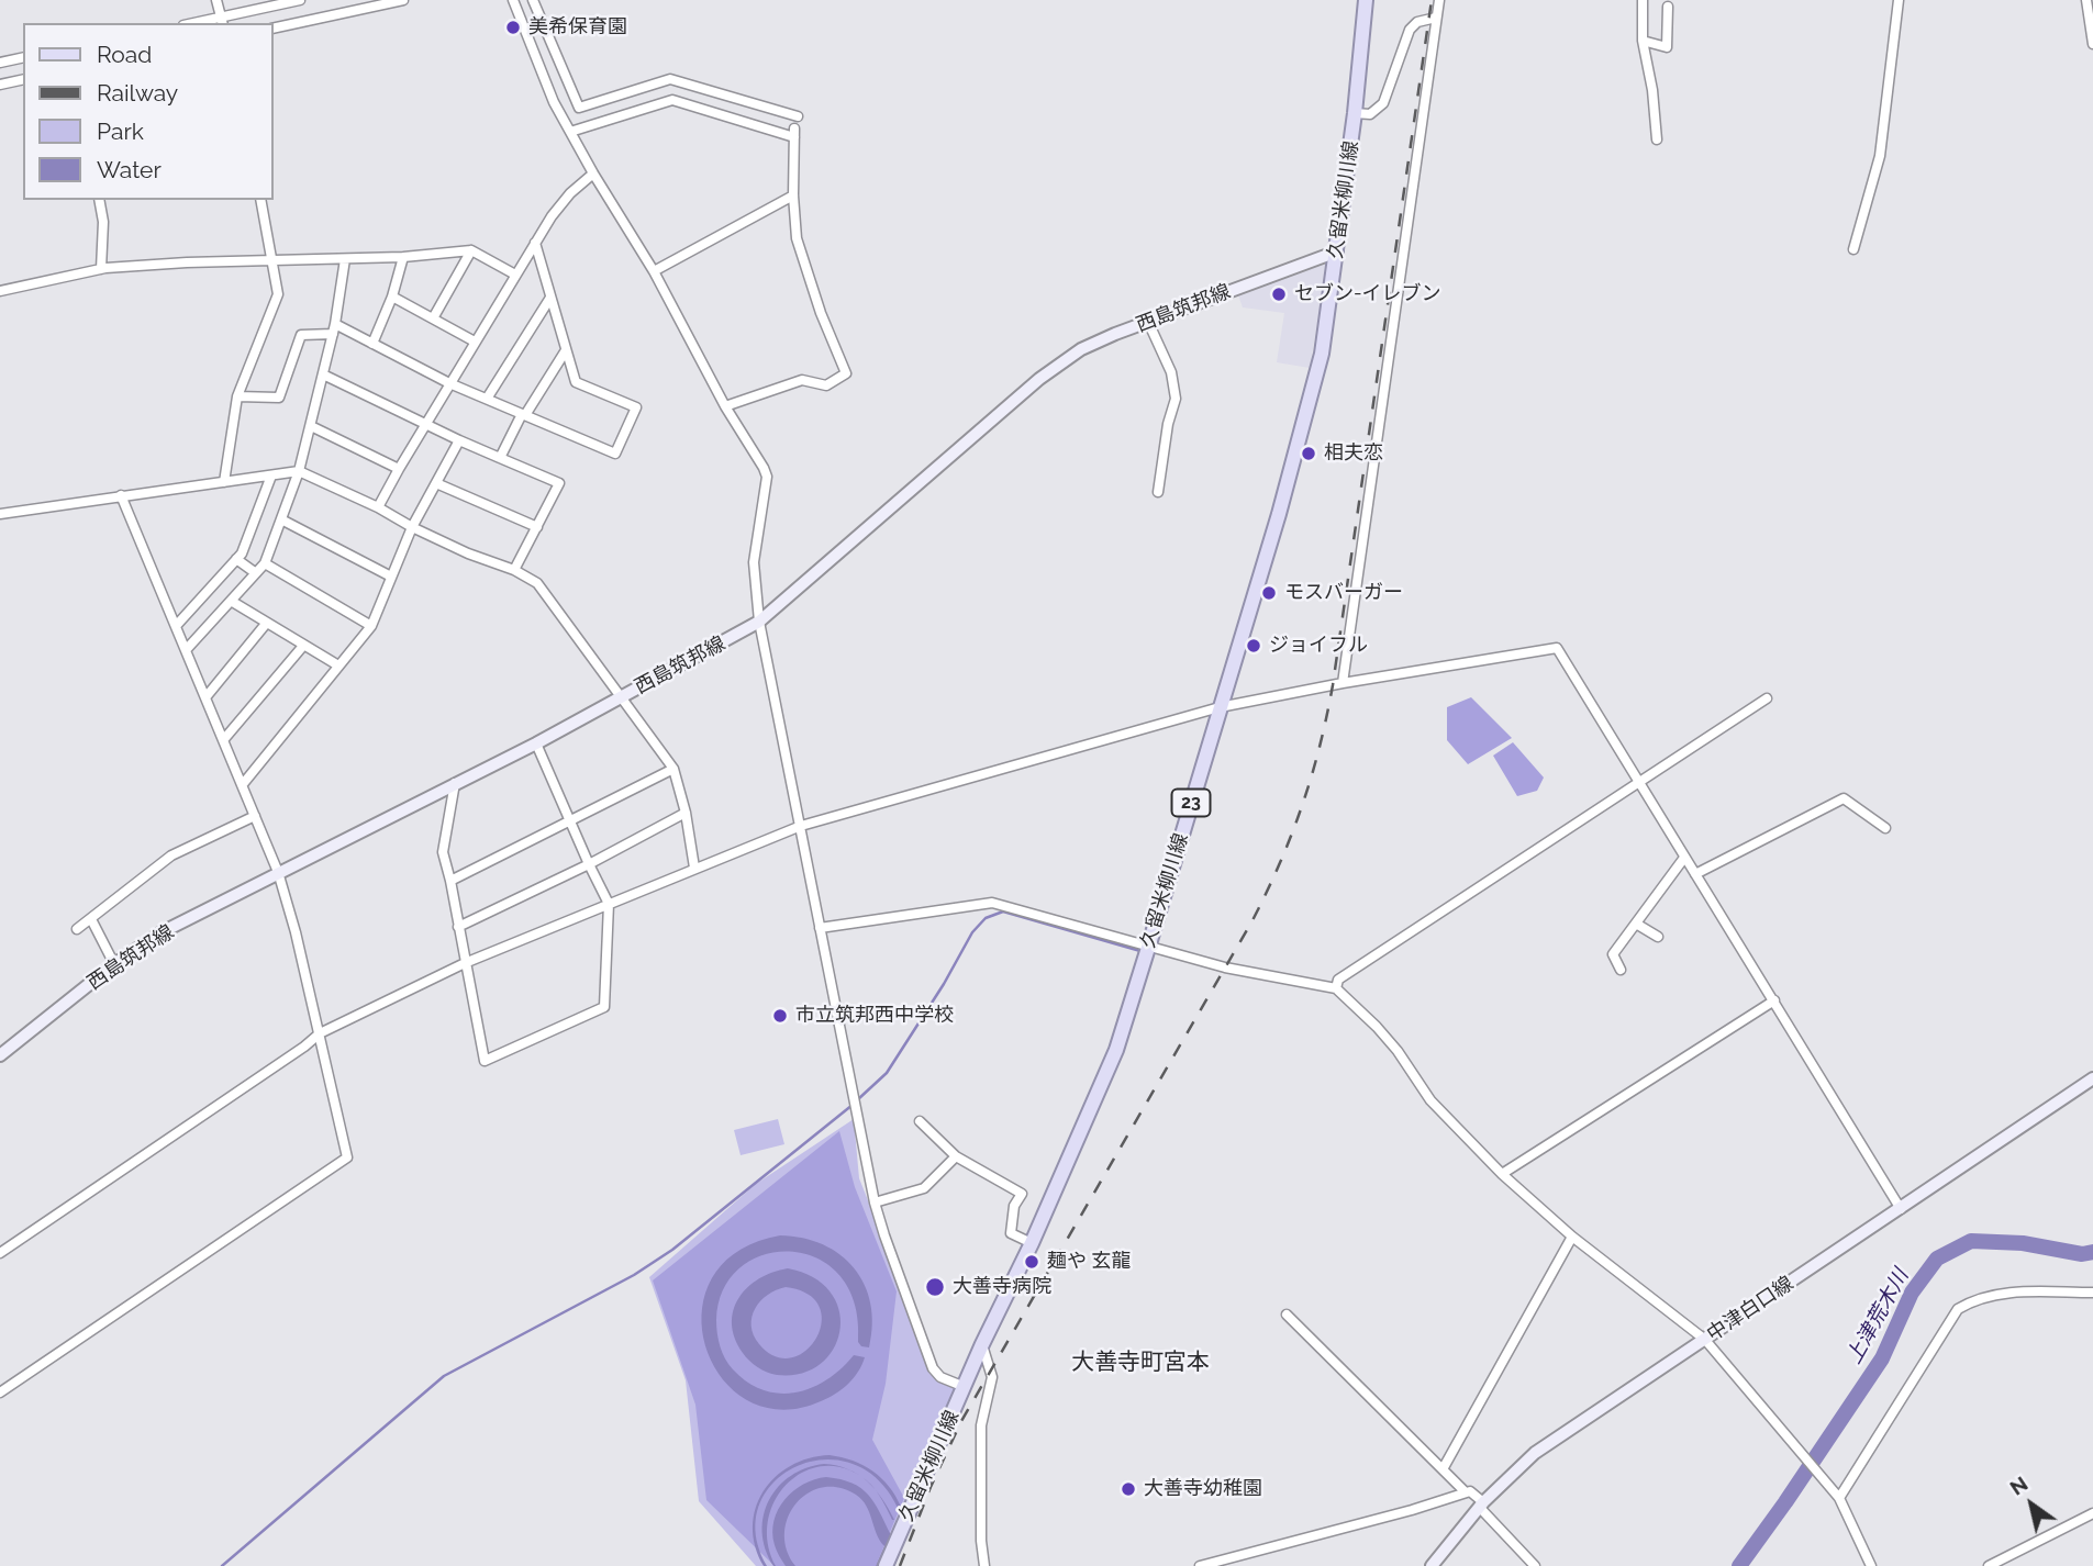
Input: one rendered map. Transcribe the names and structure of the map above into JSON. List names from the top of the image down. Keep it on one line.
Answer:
{"streets":{"main road":["久留米柳川線","西島筑邦線","23","中津白口線"]},"crossings":[["久留米柳川線","西島筑邦線"]],"districts":["大善寺町宮本"],"water":["上津荒木川"],"places":["美希保育園","セブン-イレブン","相夫恋","モスバーガー","ジョイフル","市立筑邦西中学校","麺や 玄龍","大善寺病院","大善寺幼稚園"],"legend":["Road","Railway","Park","Water"],"north":"top left"}
